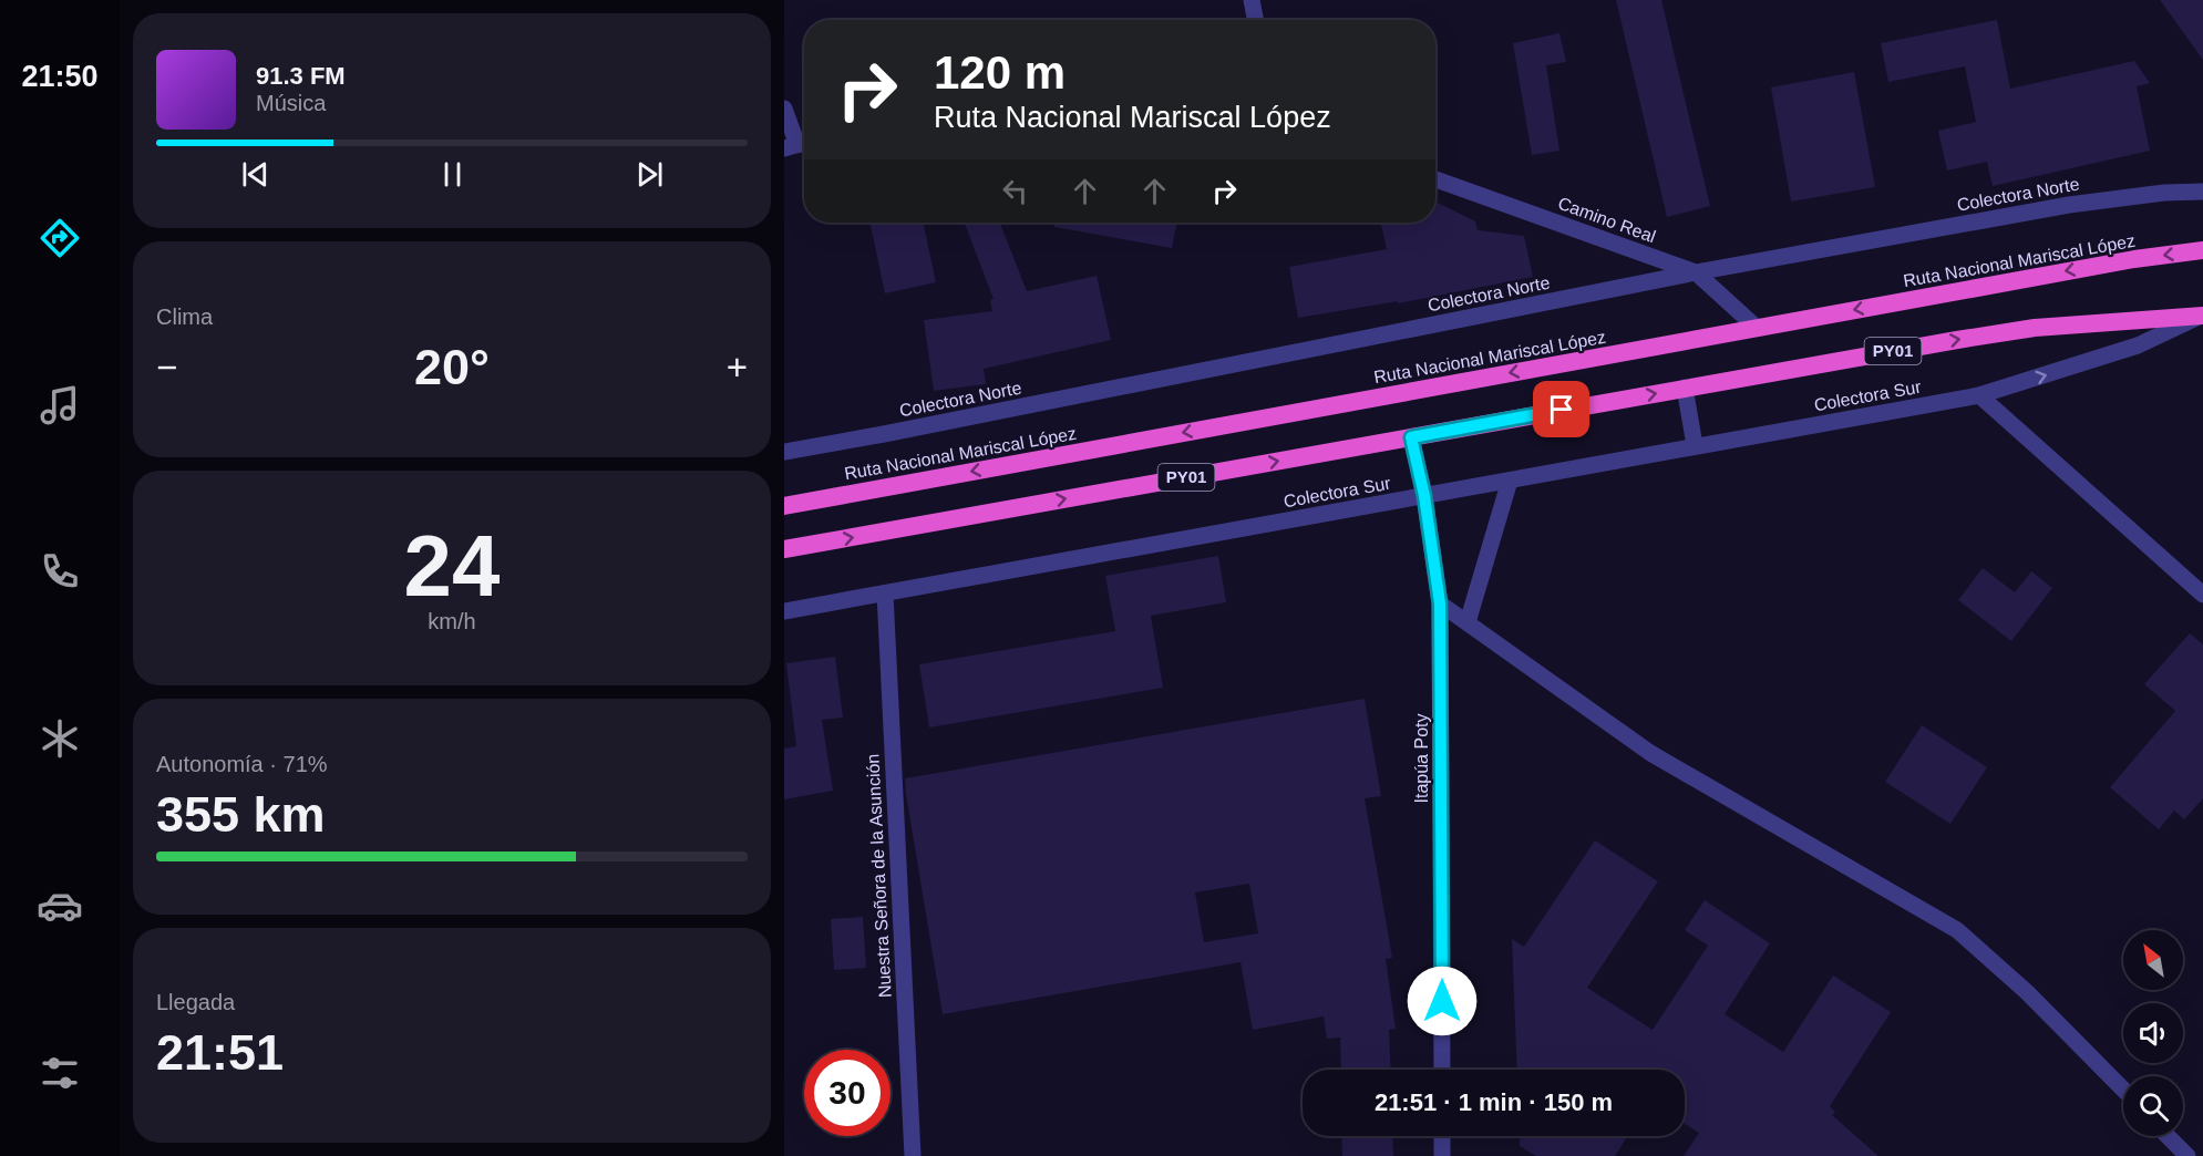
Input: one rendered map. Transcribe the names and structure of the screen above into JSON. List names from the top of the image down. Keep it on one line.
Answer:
{"streets":{"highway":["Ruta Nacional Mariscal López","PY01"],"street":["Colectora Norte","Camino Real","Colectora Sur","Itapúa Poty","Nuestra Señora de la Asunción"]},"crossings":[["Colectora Norte","Camino Real"],["Camino Real","Ruta Nacional Mariscal López"],["PY01","Colectora Sur"],["PY01","Itapúa Poty"],["Colectora Sur","Itapúa Poty"],["Colectora Sur","Nuestra Señora de la Asunción"]],"north":"top left","page":{"tabs":"21:50","turn":["120 m","Ruta Nacional Mariscal López"],"song":["91.3 FM","Música"],"tile":["Clima",["24","km/h"],["Autonomía · 71%","355 km"],["Llegada","21:51"]],"heat":["−","20°","+"],"limit":"30","trip":"21:51 · 1 min · 150 m"}}
